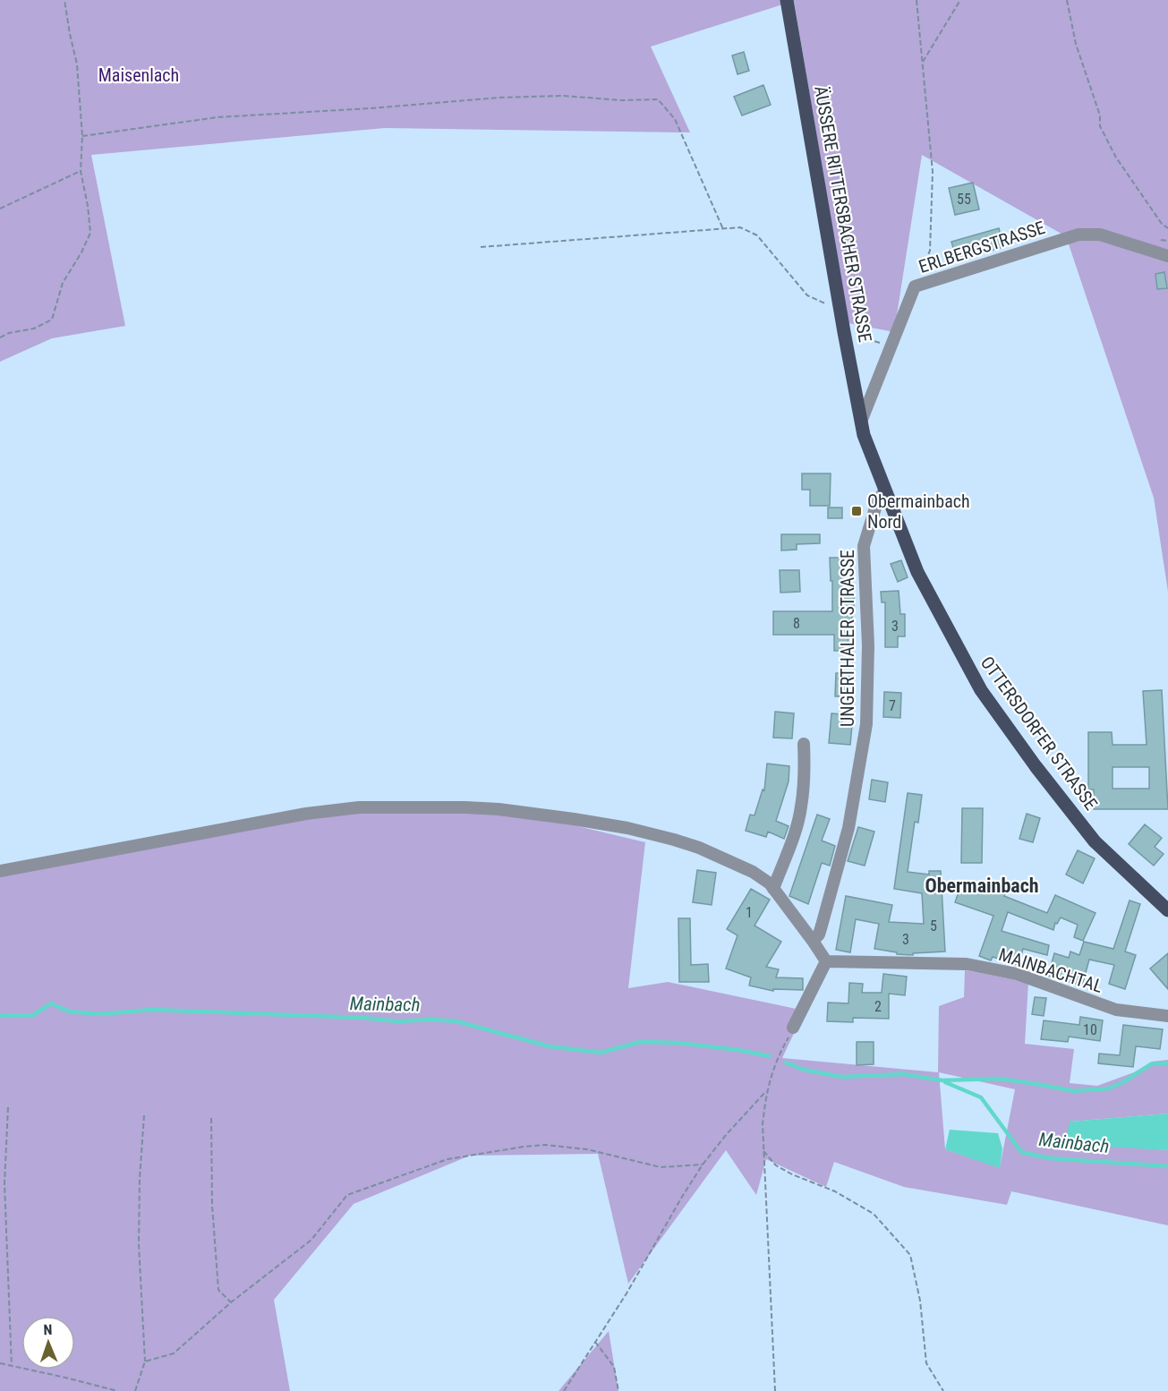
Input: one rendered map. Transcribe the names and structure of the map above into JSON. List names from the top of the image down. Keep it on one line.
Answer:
{"streets":{"main road":["ÄUSSERE RITTERSBACHER STRASSE","OTTERSDORFER STRASSE"],"street":["ERLBERGSTRASSE","UNGERTHALER STRASSE","MAINBACHTAL"]},"crossings":[["ÄUSSERE RITTERSBACHER STRASSE","ERLBERGSTRASSE"],["ÄUSSERE RITTERSBACHER STRASSE","OTTERSDORFER STRASSE"],["ERLBERGSTRASSE","OTTERSDORFER STRASSE"],["UNGERTHALER STRASSE","OTTERSDORFER STRASSE"]],"districts":["Obermainbach"],"water":["Mainbach"],"parks":["Maisenlach"],"places":{"transit":["Obermainbach Nord"]},"house_numbers":["55","8","3","7","1","5","3","2","10"],"north":"top"}
